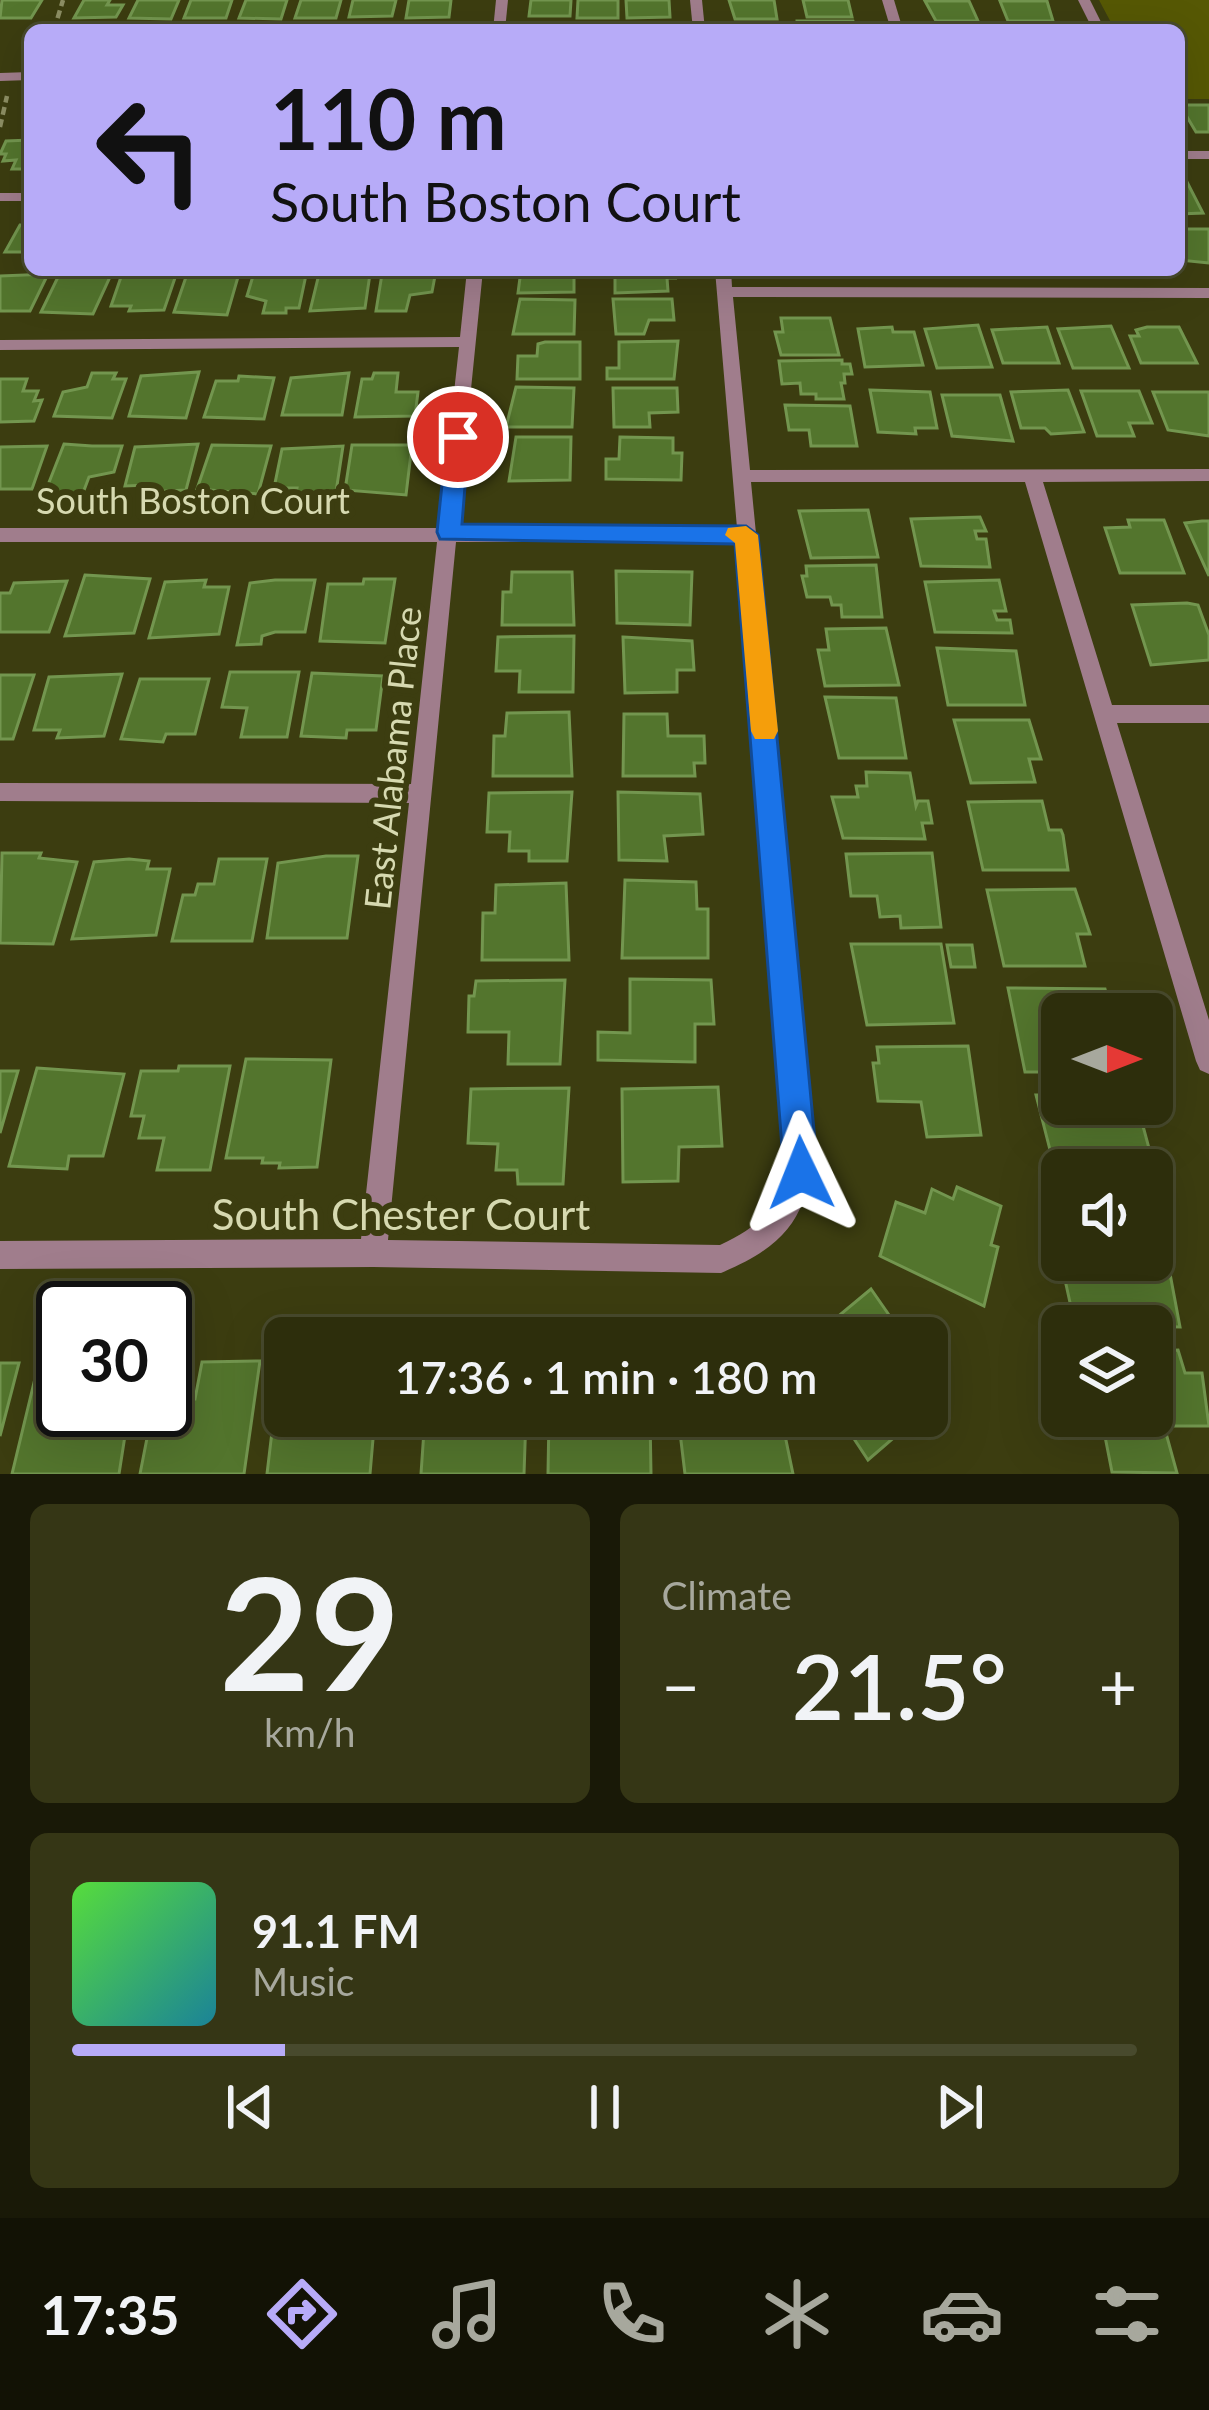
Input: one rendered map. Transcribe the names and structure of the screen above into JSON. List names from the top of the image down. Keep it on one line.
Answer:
{"streets":{"street":["South Boston Court","East Alabama Place","South Chester Court"]},"crossings":[["South Boston Court","East Alabama Place"],["South Boston Court","South Chester Court"],["East Alabama Place","South Chester Court"]],"north":"right","page":{"turn":["110 m","South Boston Court"],"limit":"30","trip":"17:36 · 1 min · 180 m","tile":[["29","km/h"],"Climate"],"heat":["−","21.5°","+"],"song":["91.1 FM","Music"],"tabs":"17:35"}}
